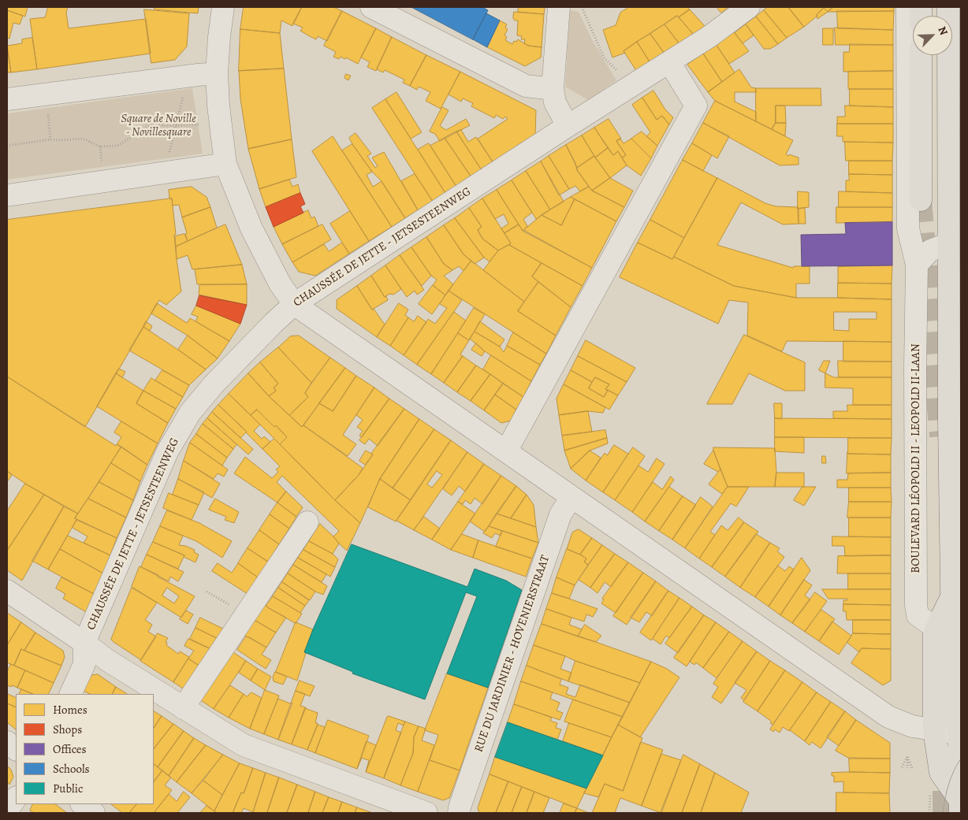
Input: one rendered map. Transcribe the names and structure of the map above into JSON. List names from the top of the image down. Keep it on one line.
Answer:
{"streets":{"street":["CHAUSSÉE DE JETTE - JETSESTEENWEG","BOULEVARD LÉOPOLD II - LEOPOLD II-LAAN","RUE DU JARDINIER - HOVENIERSTRAAT"]},"parks":["Square de Noville - Novillesquare"],"legend":["Homes","Shops","Offices","Schools","Public"],"north":"top right"}
